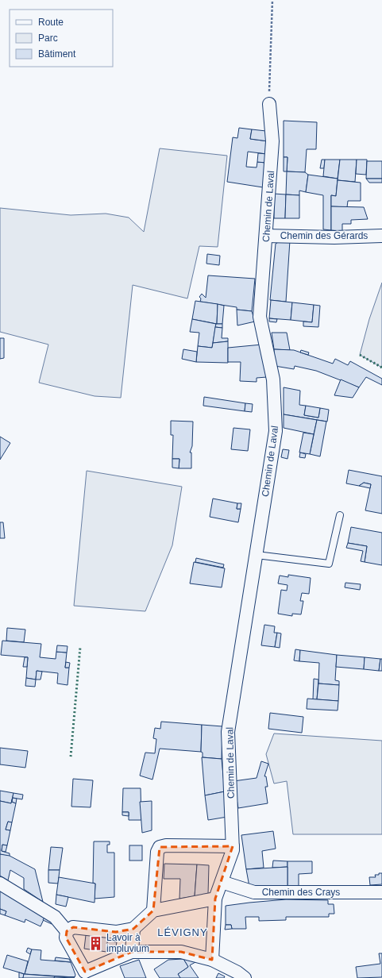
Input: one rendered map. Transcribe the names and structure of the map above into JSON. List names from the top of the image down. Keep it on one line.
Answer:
{"streets":{"street":["Chemin de Laval","Chemin des Gérards","Chemin des Crays"]},"crossings":[["Chemin de Laval","Chemin des Gérards"],["Chemin de Laval","Chemin des Crays"]],"districts":["LÉVIGNY"],"places":{"building":["Lavoir à impluvium"]},"legend":["Route","Parc","Bâtiment"]}
